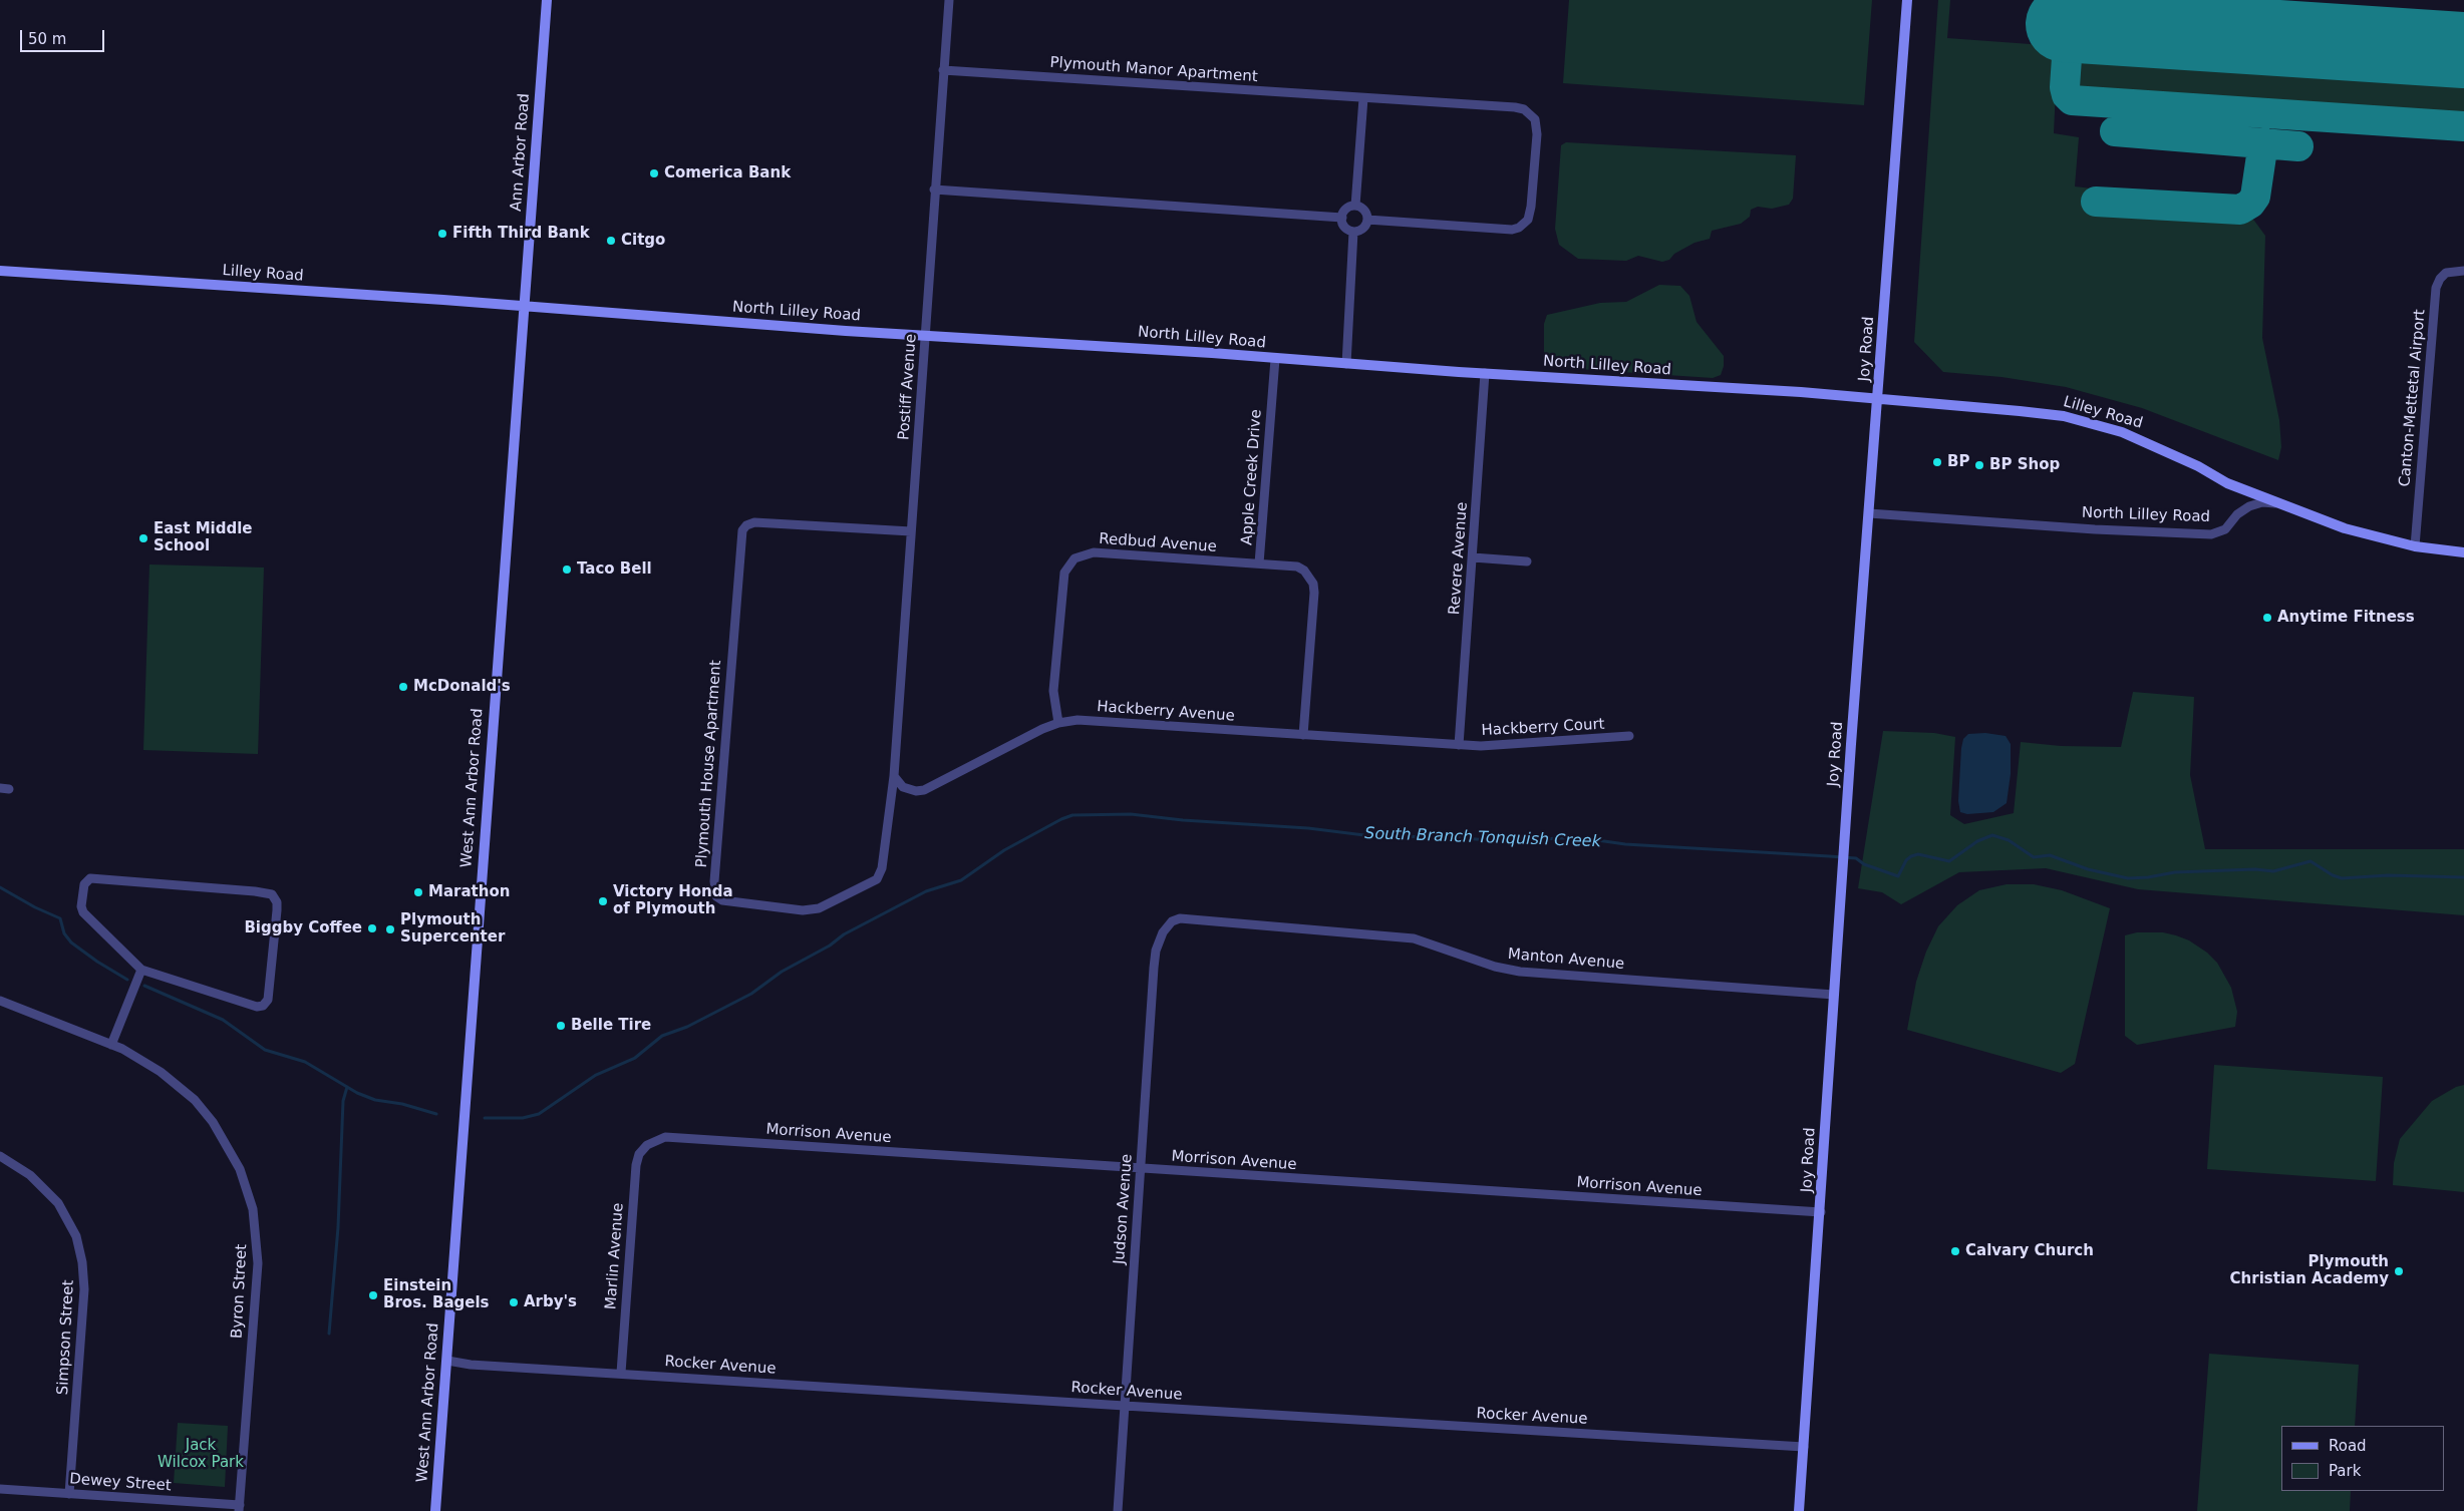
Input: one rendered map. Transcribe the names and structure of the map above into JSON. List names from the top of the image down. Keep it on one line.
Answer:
{"streets":{"street":["Plymouth Manor Apartment","Ann Arbor Road","Lilley Road","North Lilley Road","Joy Road","Postiff Avenue","Canton-Mettetal Airport","Apple Creek Drive","Redbud Avenue","Revere Avenue","Hackberry Avenue","Hackberry Court","Plymouth House Apartment","West Ann Arbor Road","Manton Avenue","Morrison Avenue","Judson Avenue","Marlin Avenue","Byron Street","Simpson Street","Rocker Avenue","Dewey Street"]},"crossings":[["Plymouth Manor Apartment","Postiff Avenue"],["Ann Arbor Road","Lilley Road"],["Ann Arbor Road","North Lilley Road"],["Ann Arbor Road","West Ann Arbor Road"],["Lilley Road","North Lilley Road"],["Lilley Road","Joy Road"],["Lilley Road","West Ann Arbor Road"],["North Lilley Road","Joy Road"],["North Lilley Road","Postiff Avenue"],["North Lilley Road","Canton-Mettetal Airport"],["North Lilley Road","Apple Creek Drive"],["North Lilley Road","Revere Avenue"],["North Lilley Road","West Ann Arbor Road"],["Joy Road","Manton Avenue"],["Joy Road","Morrison Avenue"],["Joy Road","Rocker Avenue"],["Postiff Avenue","Hackberry Avenue"],["Postiff Avenue","Plymouth House Apartment"],["Apple Creek Drive","Redbud Avenue"],["Apple Creek Drive","Hackberry Avenue"],["Redbud Avenue","Hackberry Avenue"],["Revere Avenue","Hackberry Avenue"],["Revere Avenue","Hackberry Court"],["Hackberry Avenue","Hackberry Court"],["Hackberry Avenue","Plymouth House Apartment"],["West Ann Arbor Road","Rocker Avenue"],["Manton Avenue","Judson Avenue"],["Morrison Avenue","Judson Avenue"],["Morrison Avenue","Marlin Avenue"],["Judson Avenue","Rocker Avenue"],["Marlin Avenue","Rocker Avenue"],["Byron Street","Dewey Street"],["Simpson Street","Dewey Street"]],"water":["South Branch Tonquish Creek"],"parks":["Jack Wilcox Park"],"places":["Comerica Bank","Fifth Third Bank","Citgo","BP","BP Shop","East Middle School","Taco Bell","Anytime Fitness","McDonald's","Marathon","Victory Honda of Plymouth","Biggby Coffee","Plymouth Supercenter","Belle Tire","Calvary Church","Plymouth Christian Academy","Einstein Bros. Bagels","Arby's"],"legend":["Road","Park"],"scale_bar":"50 m"}
